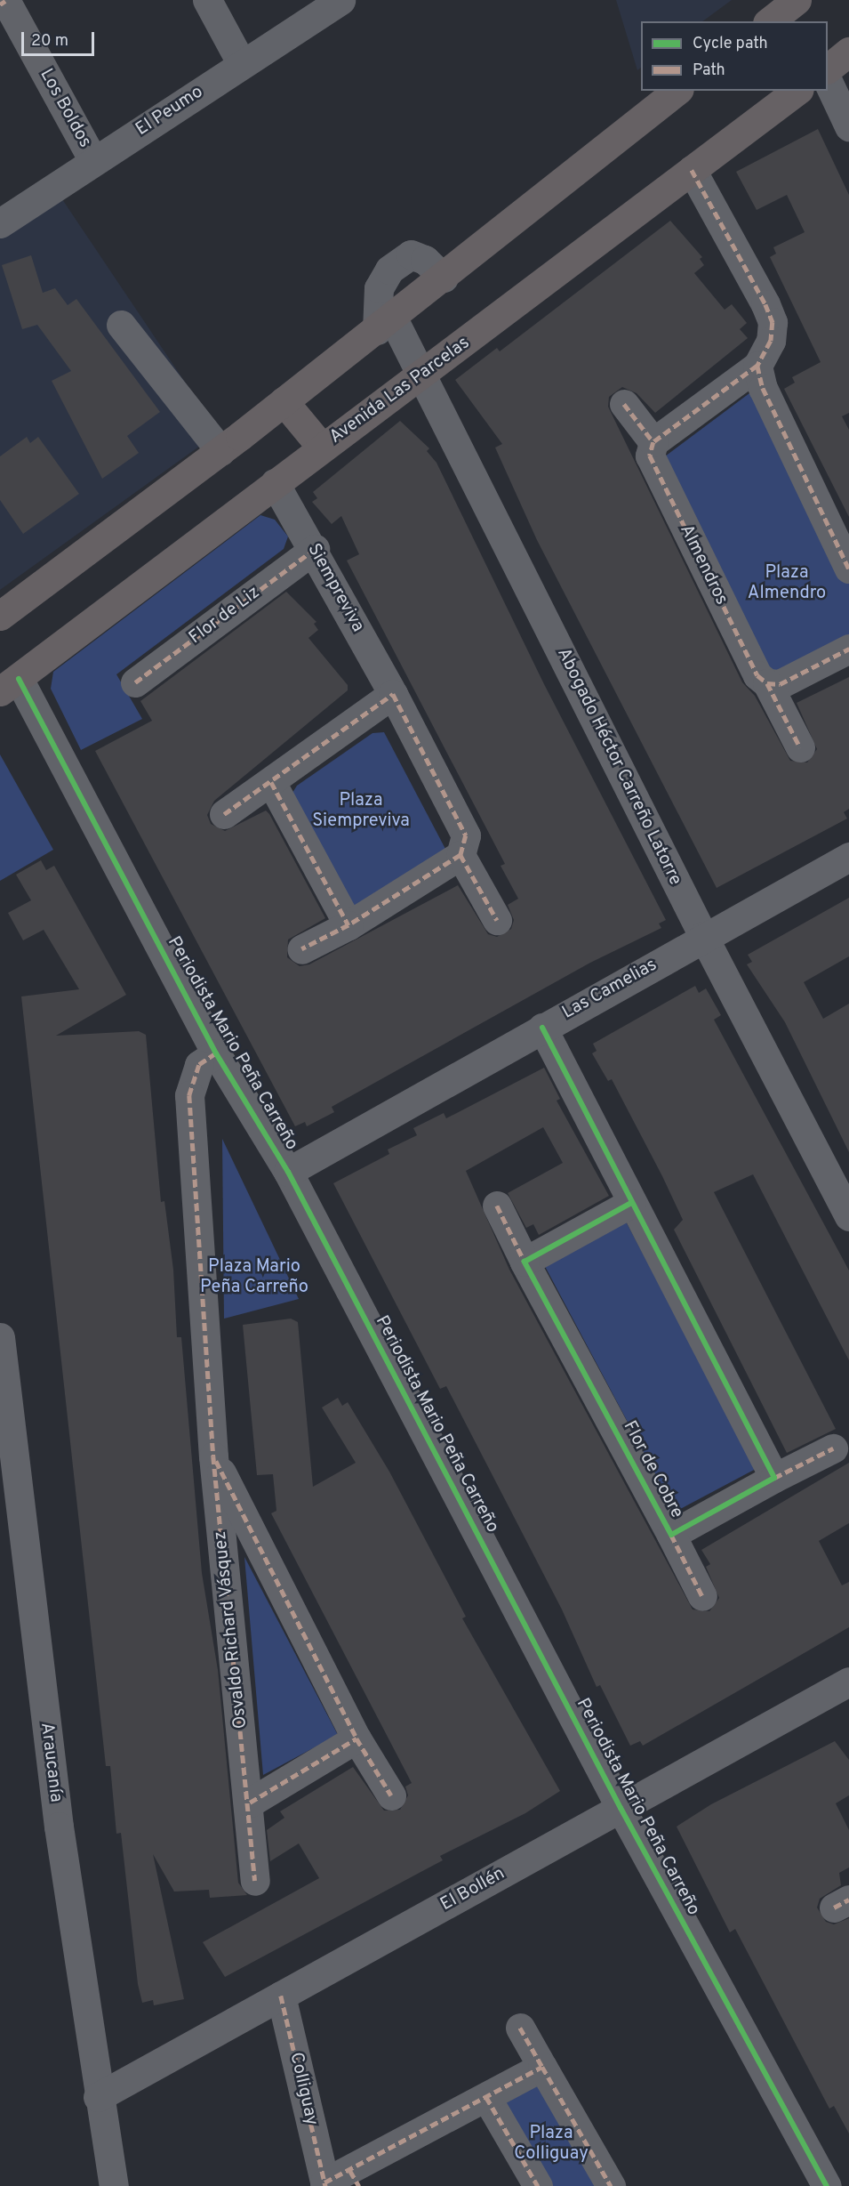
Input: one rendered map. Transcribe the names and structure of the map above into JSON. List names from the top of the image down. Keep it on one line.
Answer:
{"streets":{"main road":["Avenida Las Parcelas"],"street":["Los Boldos","El Peumo","Almendros","Siempreviva","Flor de Liz","Abogado Héctor Carreño Latorre","Las Camelias","Periodista Mario Peña Carreño","Flor de Cobre","Osvaldo Richard Vásquez","Araucanía","El Bollén","Colliguay"]},"crossings":[["Los Boldos","El Peumo"],["Avenida Las Parcelas","Siempreviva"],["Avenida Las Parcelas","Abogado Héctor Carreño Latorre"],["Avenida Las Parcelas","Periodista Mario Peña Carreño"],["Siempreviva","Flor de Liz"],["Abogado Héctor Carreño Latorre","Las Camelias"],["Las Camelias","Periodista Mario Peña Carreño"],["Periodista Mario Peña Carreño","Osvaldo Richard Vásquez"],["Periodista Mario Peña Carreño","El Bollén"],["Araucanía","El Bollén"],["El Bollén","Colliguay"]],"parks":["Plaza Almendro","Plaza Siempreviva","Plaza Mario Peña Carreño","Plaza Colliguay"],"legend":["Cycle path","Path"],"scale_bar":"20 m"}
